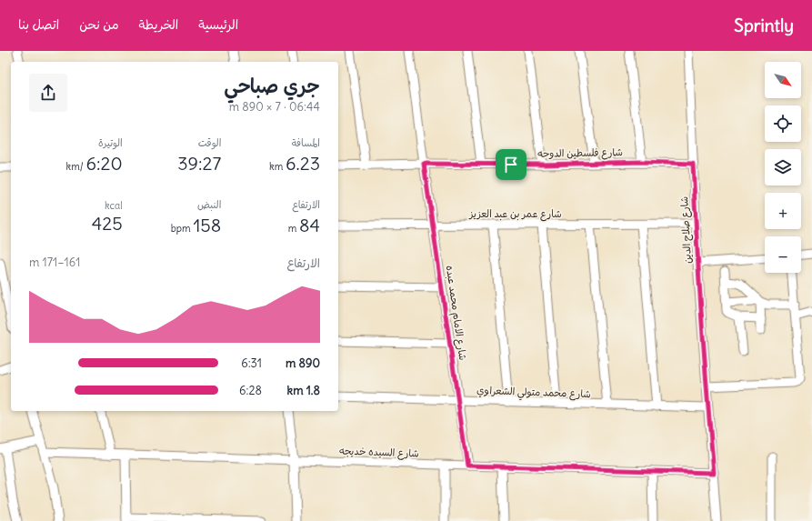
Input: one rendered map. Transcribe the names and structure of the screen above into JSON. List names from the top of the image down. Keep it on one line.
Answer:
{"streets":{"street":["شارع فلسطين الدوحه","شارع عمر بن عبد العزيز","شارع صلاح الدين","شارع الامام محمد عبده","شارع محمد متولي الشعراوي","شارع السيده خديجه"]},"crossings":[["شارع فلسطين الدوحه","شارع صلاح الدين"],["شارع فلسطين الدوحه","شارع الامام محمد عبده"],["شارع عمر بن عبد العزيز","شارع صلاح الدين"],["شارع عمر بن عبد العزيز","شارع الامام محمد عبده"],["شارع صلاح الدين","شارع محمد متولي الشعراوي"],["شارع صلاح الدين","شارع السيده خديجه"],["شارع الامام محمد عبده","شارع محمد متولي الشعراوي"],["شارع الامام محمد عبده","شارع السيده خديجه"]],"north":"bottom right","page":{"header":"Sprintly","nav":["الرئيسية","الخريطة","من نحن","اتصل بنا"],"map_buttons":["+","−"],"heading":["جري صباحي","06:44 · 7 × 890 m"],"stats":[["المسافة","6.23 km"],["الوقت","39:27"],["الوتيرة","6:20 /km"],["الارتفاع","84 m"],["النبض","158 bpm"],["kcal","425"]],"chart":["الارتفاع","161–171 m"],"list":[{"name":"890 m","note":"6:31"},{"name":"1.8 km","note":"6:28"}]}}
